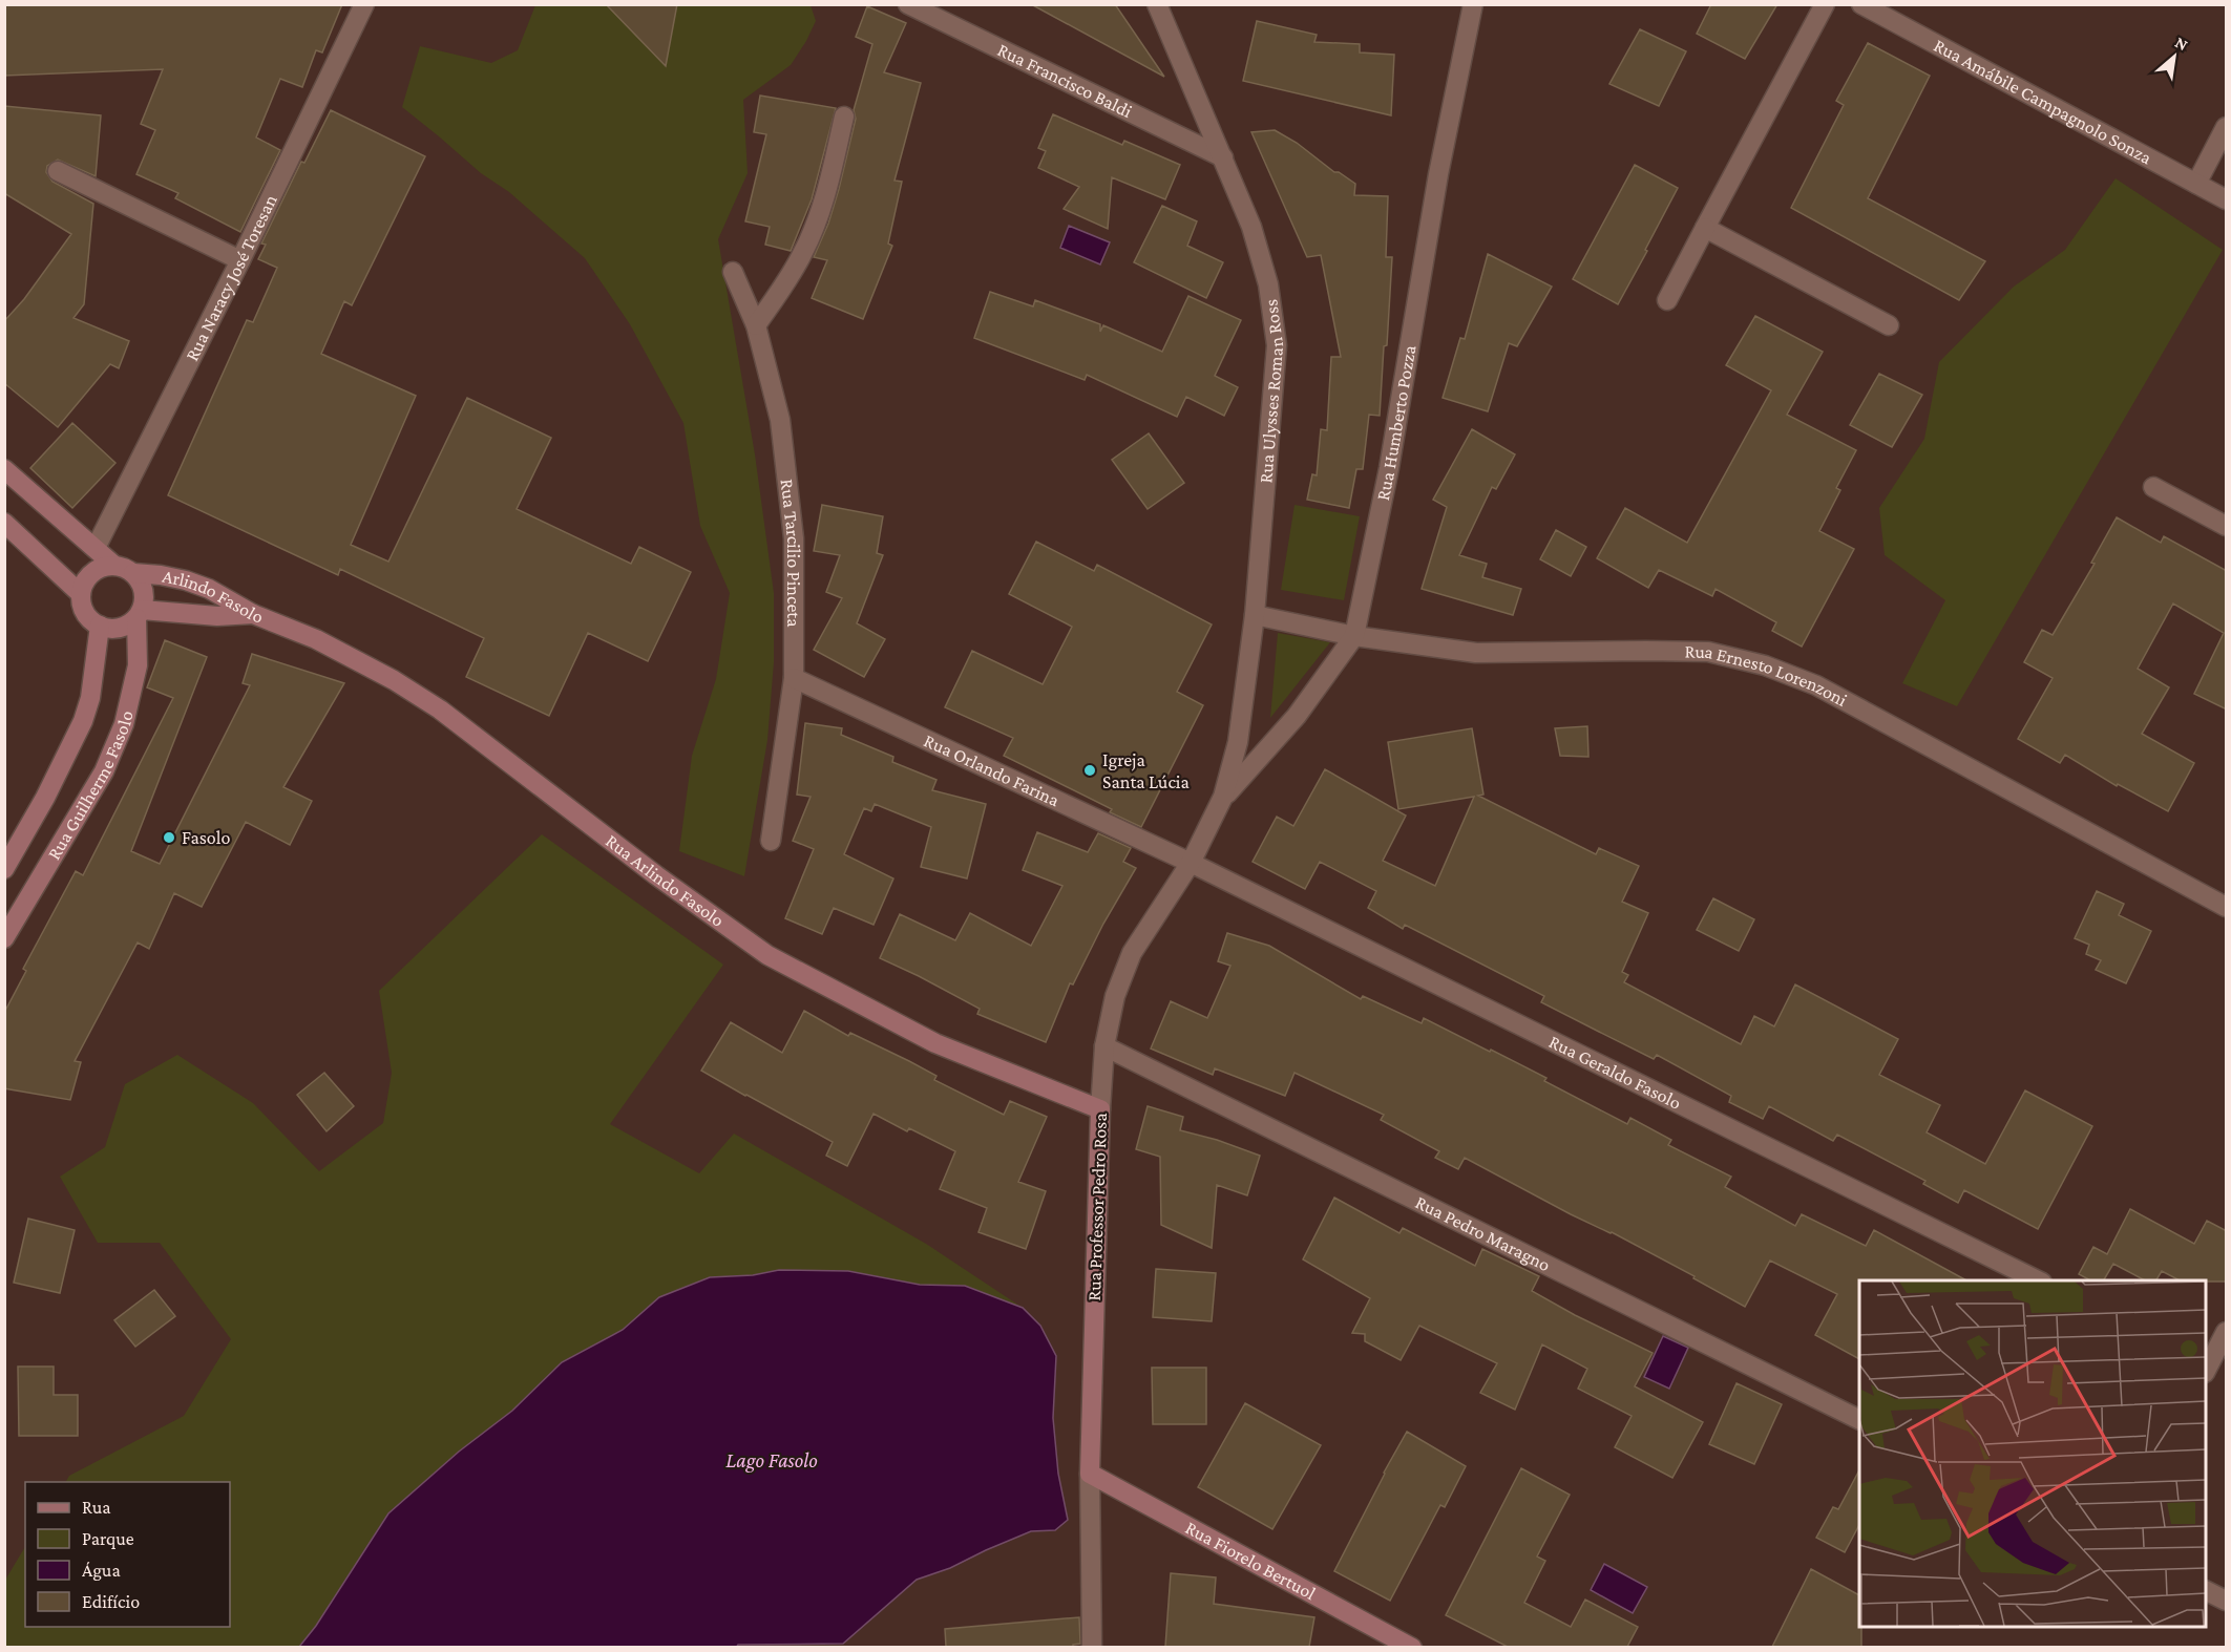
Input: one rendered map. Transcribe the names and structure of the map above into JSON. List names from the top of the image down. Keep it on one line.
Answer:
{"streets":{"main road":["Arlindo Fasolo","Rua Guilherme Fasolo","Rua Arlindo Fasolo","Rua Professor Pedro Rosa","Rua Fiorelo Bertuol"],"street":["Rua Francisco Baldi","Rua Amábile Campagnolo Sonza","Rua Naracy José Toresan","Rua Ulysses Roman Ross","Rua Humberto Pozza","Rua Tarcilio Pinceta","Rua Ernesto Lorenzoni","Rua Orlando Farina","Rua Geraldo Fasolo","Rua Pedro Maragno"]},"crossings":[["Rua Francisco Baldi","Rua Ulysses Roman Ross"],["Rua Ulysses Roman Ross","Rua Humberto Pozza"],["Rua Ulysses Roman Ross","Rua Ernesto Lorenzoni"],["Rua Ulysses Roman Ross","Rua Professor Pedro Rosa"],["Rua Humberto Pozza","Rua Ernesto Lorenzoni"],["Rua Humberto Pozza","Rua Professor Pedro Rosa"],["Rua Tarcilio Pinceta","Rua Orlando Farina"],["Arlindo Fasolo","Rua Guilherme Fasolo"],["Arlindo Fasolo","Rua Arlindo Fasolo"],["Rua Orlando Farina","Rua Geraldo Fasolo"],["Rua Orlando Farina","Rua Professor Pedro Rosa"],["Rua Arlindo Fasolo","Rua Professor Pedro Rosa"],["Rua Geraldo Fasolo","Rua Professor Pedro Rosa"],["Rua Professor Pedro Rosa","Rua Pedro Maragno"],["Rua Professor Pedro Rosa","Rua Fiorelo Bertuol"]],"water":["Lago Fasolo"],"places":["Igreja Santa Lúcia","Fasolo"],"legend":["Rua","Parque","Água","Edifício"],"north":"top right"}
